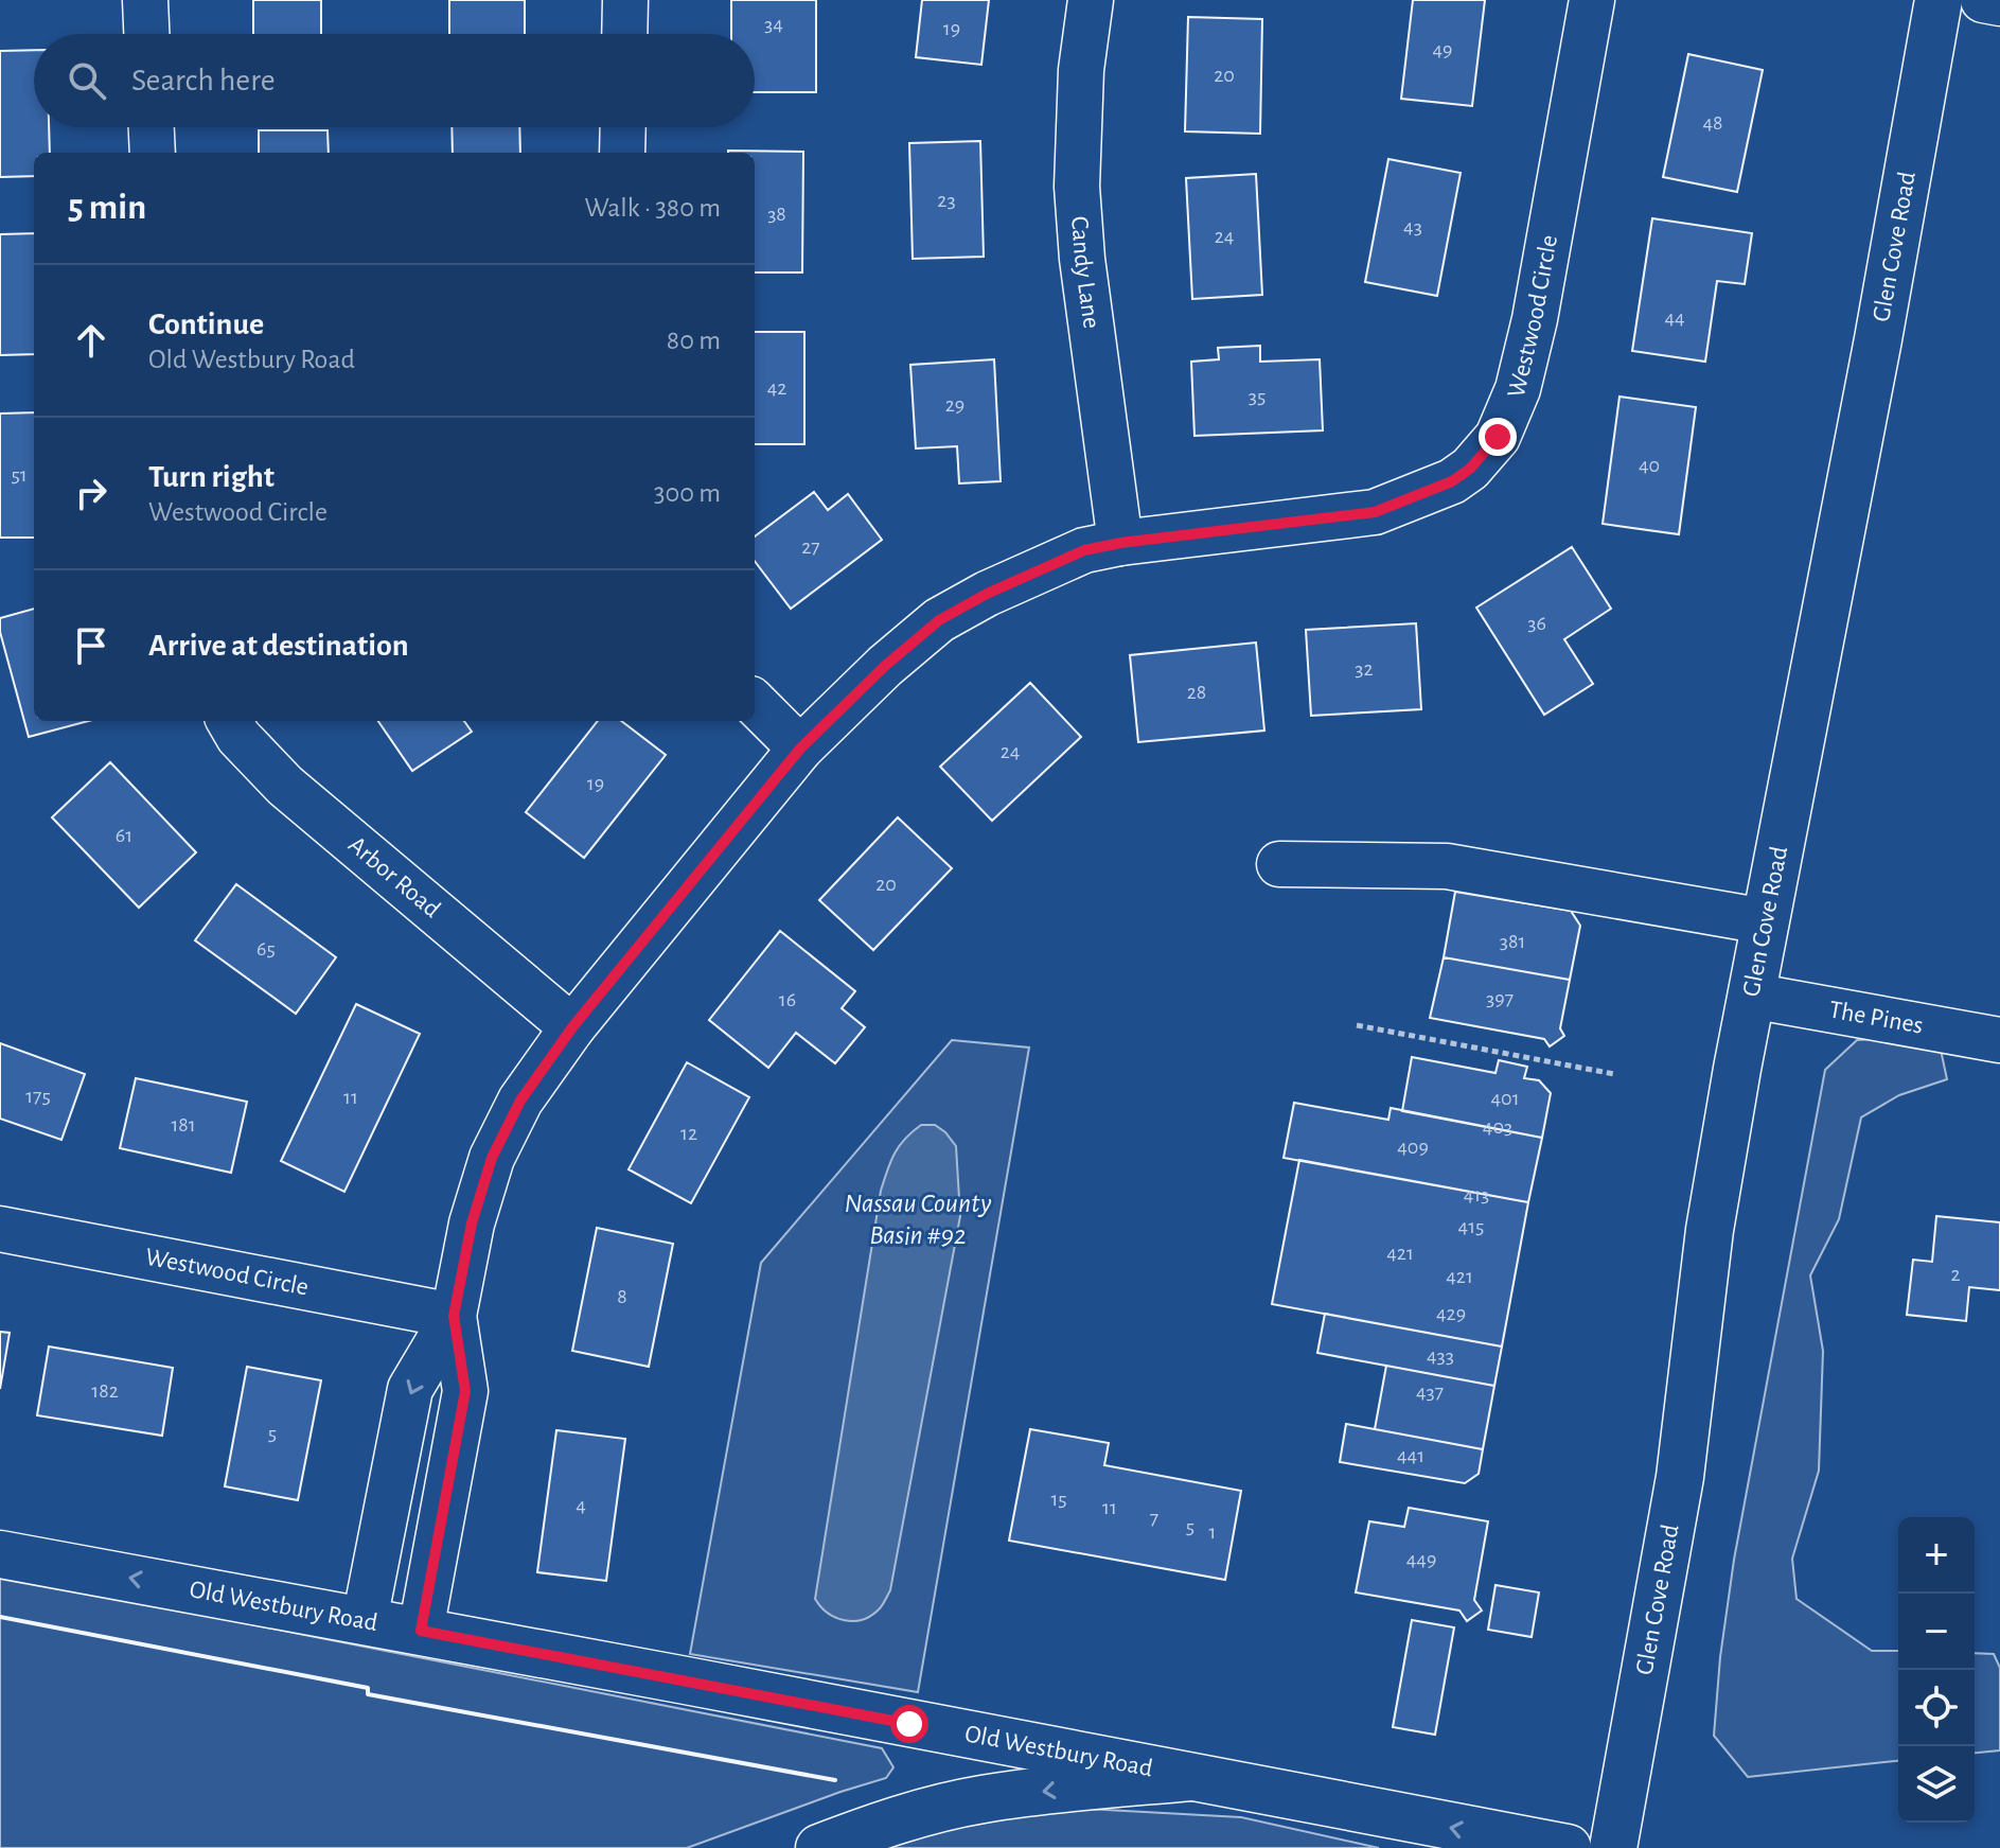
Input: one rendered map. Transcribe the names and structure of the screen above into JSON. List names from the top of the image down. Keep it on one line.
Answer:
{"streets":{"main road":["Glen Cove Road","Old Westbury Road"],"street":["Candy Lane","Westwood Circle","Arbor Road","The Pines"]},"crossings":[["Glen Cove Road","The Pines"],["Candy Lane","Westwood Circle"],["Westwood Circle","Arbor Road"],["Westwood Circle","Old Westbury Road"]],"one_way":["Old Westbury Road"],"water":["Nassau County Basin #92"],"house_numbers":["34","19","49","20","48","23","38","43","24","44","42","35","29","40","51","27","36","32","28","24","19","61","20","381","65","397","16","175","11","401","181","403","12","409","413","415","421","2","421","8","429","433","182","437","5","441","15","4","11","7","5","1","449"],"page":{"search":"Search here","heading":["5 min","Walk · 380 m"],"list":[["Continue","Old Westbury Road","80 m"],["Turn right","Westwood Circle","300 m"],"Arrive at destination"],"map_buttons":["+","−"]}}
